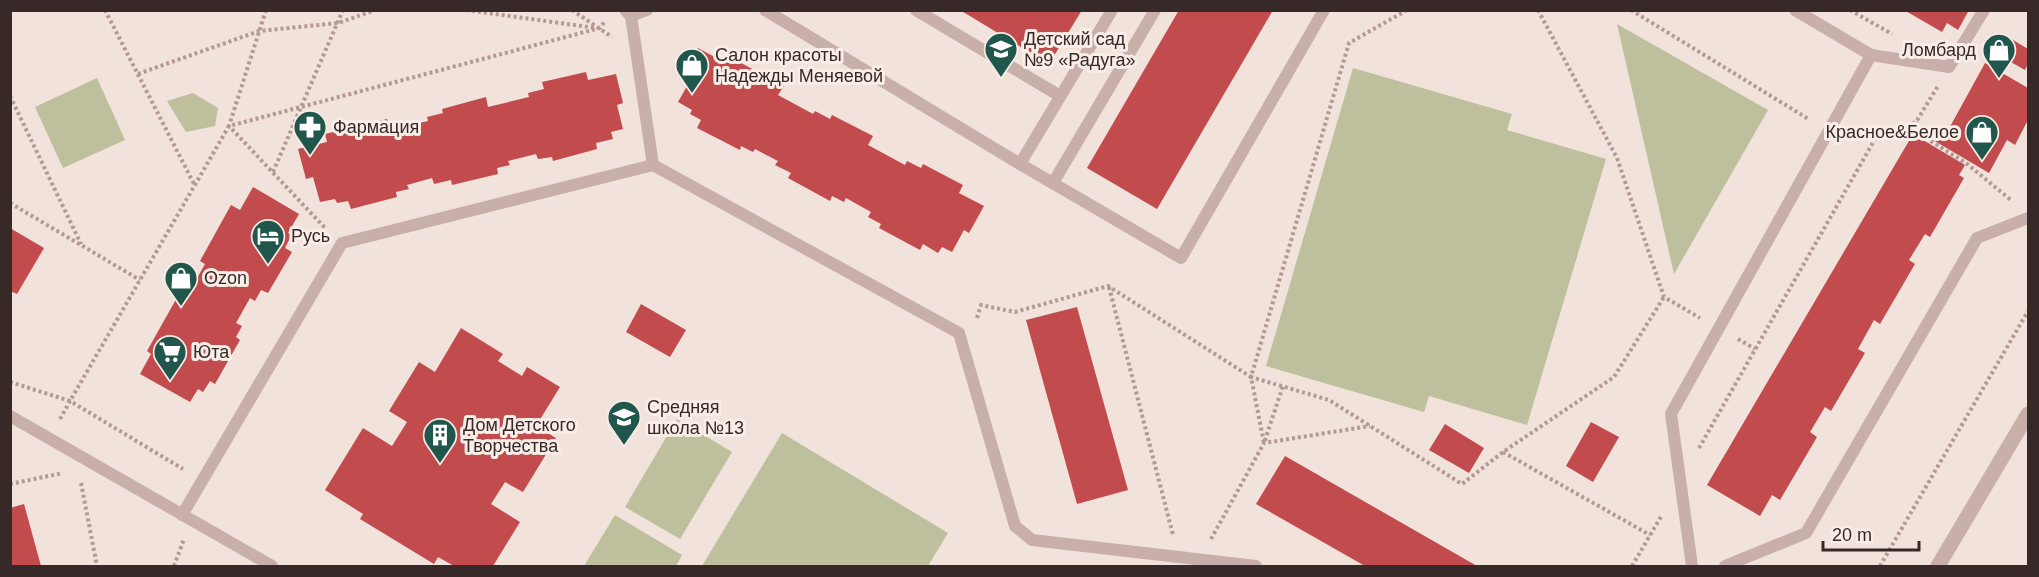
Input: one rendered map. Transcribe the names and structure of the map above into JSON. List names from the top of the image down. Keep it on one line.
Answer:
{"places":{"school or university":["Детский сад №9 «Радуга»","Средняя школа №13"],"shop":["Ломбард","Салон красоты Надежды Меняевой","Красное&Белое","Ozon"],"pharmacy":["Фармация"],"hotel":["Русь"],"supermarket":["Юта"],"building":["Дом Детского Творчества"]},"scale_bar":"20 m"}
